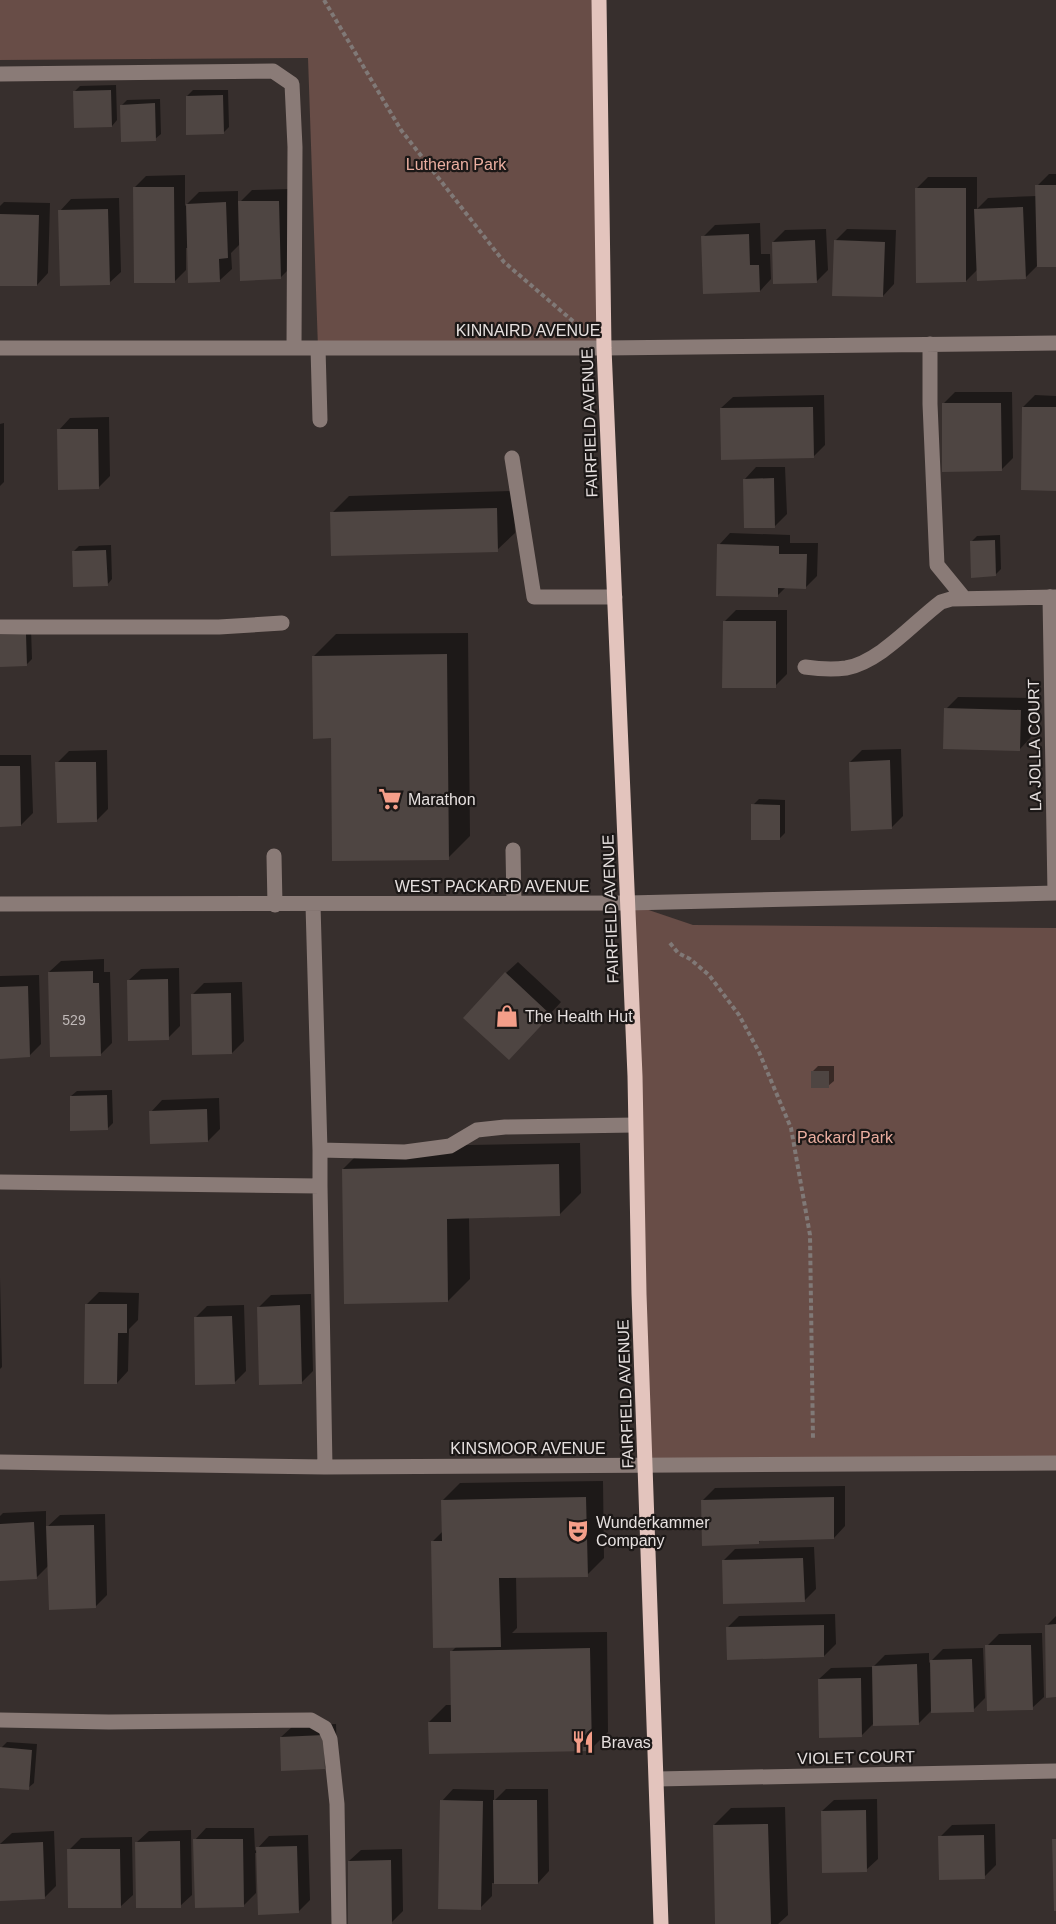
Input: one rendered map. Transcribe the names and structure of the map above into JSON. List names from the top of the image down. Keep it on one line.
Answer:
{"streets":{"main road":["FAIRFIELD AVENUE"],"street":["KINNAIRD AVENUE","LA JOLLA COURT","WEST PACKARD AVENUE","KINSMOOR AVENUE","VIOLET COURT"]},"crossings":[["KINNAIRD AVENUE","FAIRFIELD AVENUE"],["FAIRFIELD AVENUE","WEST PACKARD AVENUE"],["FAIRFIELD AVENUE","KINSMOOR AVENUE"],["FAIRFIELD AVENUE","VIOLET COURT"],["LA JOLLA COURT","WEST PACKARD AVENUE"]],"parks":["Lutheran Park","Packard Park"],"places":{"supermarket":["Marathon"],"shop":["The Health Hut"],"theatre":["Wunderkammer Company"],"restaurant":["Bravas"]},"house_numbers":["529"]}
